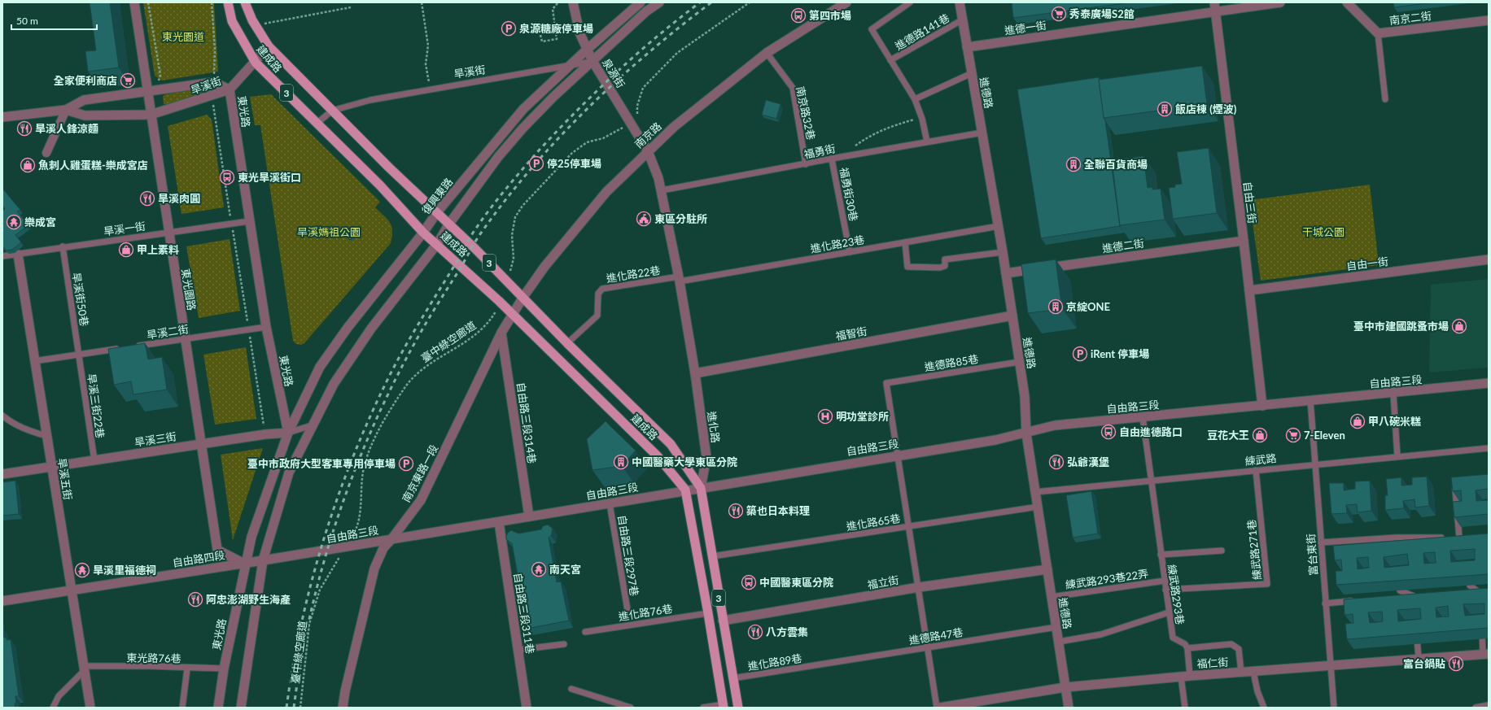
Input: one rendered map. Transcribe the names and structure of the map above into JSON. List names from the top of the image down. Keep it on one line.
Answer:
{"streets":{"main road":["建成路","3","進化路"],"street":["南京二街","進德一街","旱溪街","泉源街","進德路","東光路","南京路","復興東路","自由三街","進德二街","自由一街","東光園路","福智街","自由路三段","自由路三段314巷","旱溪三街","南京東路一段","旱溪五街","自由路四段","福立街","自由路三段311巷","福仁街"],"lane":["進德路141巷","南京路32巷","福勇街","福勇街30巷","旱溪一街","進化路23巷","進化路22巷","旱溪街50巷","旱溪二街","進德路85巷","旱溪三街22巷","練武路","進化路65巷","練武路271巷","富台東街","自由路三段297巷","練武路293巷22弄","練武路293巷","進化路76巷","進德路47巷","東光路76巷","進化路89巷"],"path":["臺中綠空廊道"]},"crossings":[["進德一街","進德路"],["進德一街","自由三街"],["進德路141巷","進德路"],["建成路","旱溪街"],["建成路","3"],["建成路","東光路"],["建成路","南京路"],["建成路","復興東路"],["建成路","進化路22巷"],["建成路","臺中綠空廊道"],["建成路","自由路三段"],["建成路","進化路"],["旱溪街","泉源街"],["旱溪街","東光路"],["旱溪街","復興東路"],["旱溪街","東光園路"],["泉源街","南京路"],["泉源街","復興東路"],["泉源街","進化路"],["3","自由路三段"],["3","進化路76巷"],["進德路","福勇街"],["進德路","進化路23巷"],["進德路","進德二街"],["進德路","福智街"],["進德路","進德路85巷"],["進德路","自由路三段"],["進德路","練武路"],["進德路","進化路65巷"],["進德路","練武路293巷22弄"],["進德路","福立街"],["進德路","進德路47巷"],["進德路","福仁街"],["東光路","復興東路"],["東光路","旱溪一街"],["東光路","東光園路"],["東光路","旱溪二街"],["東光路","旱溪三街"],["東光路","自由路四段"],["東光路","東光路76巷"],["南京路32巷","南京路"],["南京路32巷","福勇街"],["南京路","自由路三段314巷"],["南京路","進化路"],["南京路","南京東路一段"],["福勇街","福勇街30巷"],["福勇街","進化路"],["福勇街30巷","進化路23巷"],["復興東路","旱溪三街"],["自由三街","進德二街"],["自由三街","自由一街"],["自由三街","自由路三段"],["旱溪一街","東光園路"],["旱溪一街","旱溪街50巷"],["旱溪一街","旱溪五街"],["進化路23巷","進化路22巷"],["進化路23巷","進化路"],["進化路22巷","進化路"],["東光園路","旱溪二街"],["東光園路","旱溪三街"],["東光園路","自由路四段"],["旱溪街50巷","旱溪三街22巷"],["福智街","進化路"],["臺中綠空廊道","自由路三段"],["進德路85巷","自由路三段"],["自由路三段","自由路三段314巷"],["自由路三段","進化路"],["自由路三段","南京東路一段"],["自由路三段","富台東街"],["自由路三段","自由路三段297巷"],["自由路三段","自由路四段"],["自由路三段","練武路293巷"],["自由路三段","自由路三段311巷"],["旱溪三街22巷","旱溪三街"],["自由路三段314巷","南京東路一段"],["進化路","進化路65巷"],["進化路","福立街"],["進化路","進化路89巷"],["旱溪三街","旱溪五街"],["練武路","練武路271巷"],["練武路","富台東街"],["練武路","練武路293巷"],["旱溪五街","自由路四段"],["旱溪五街","東光路76巷"],["練武路271巷","練武路293巷"],["富台東街","福仁街"],["練武路293巷22弄","練武路293巷"],["進德路47巷","進化路89巷"]],"parks":["東光園道","旱溪媽祖公園","干城公園"],"places":{"supermarket":["秀泰廣場S2館","全家便利商店","7-Eleven"],"bus stop":["第四市場","東光旱溪街口","自由進德路口","中國醫東區分院"],"parking":["泉源糖廠停車場","停25停車場","iRent 停車場","臺中市政府大型客車專用停車場"],"building":["飯店棟 (煙波)","全聯百貨商場","京綻ONE","中國醫藥大學東區分院"],"restaurant":["旱溪人鋒涼麵","旱溪肉圓","弘爺漢堡","築也日本料理","阿忠澎湖野生海產","八方雲集","富台鍋貼"],"shop":["魚刺人雞蛋糕-樂成宮店","甲上素料","臺中市建國跳蚤市場","甲八碗米糕","豆花大王"],"public building":["東區分駐所"],"temple":["樂成宮","南天宮","旱溪里福德祠"],"hospital":["明功堂診所"]},"scale_bar":"50 m"}
